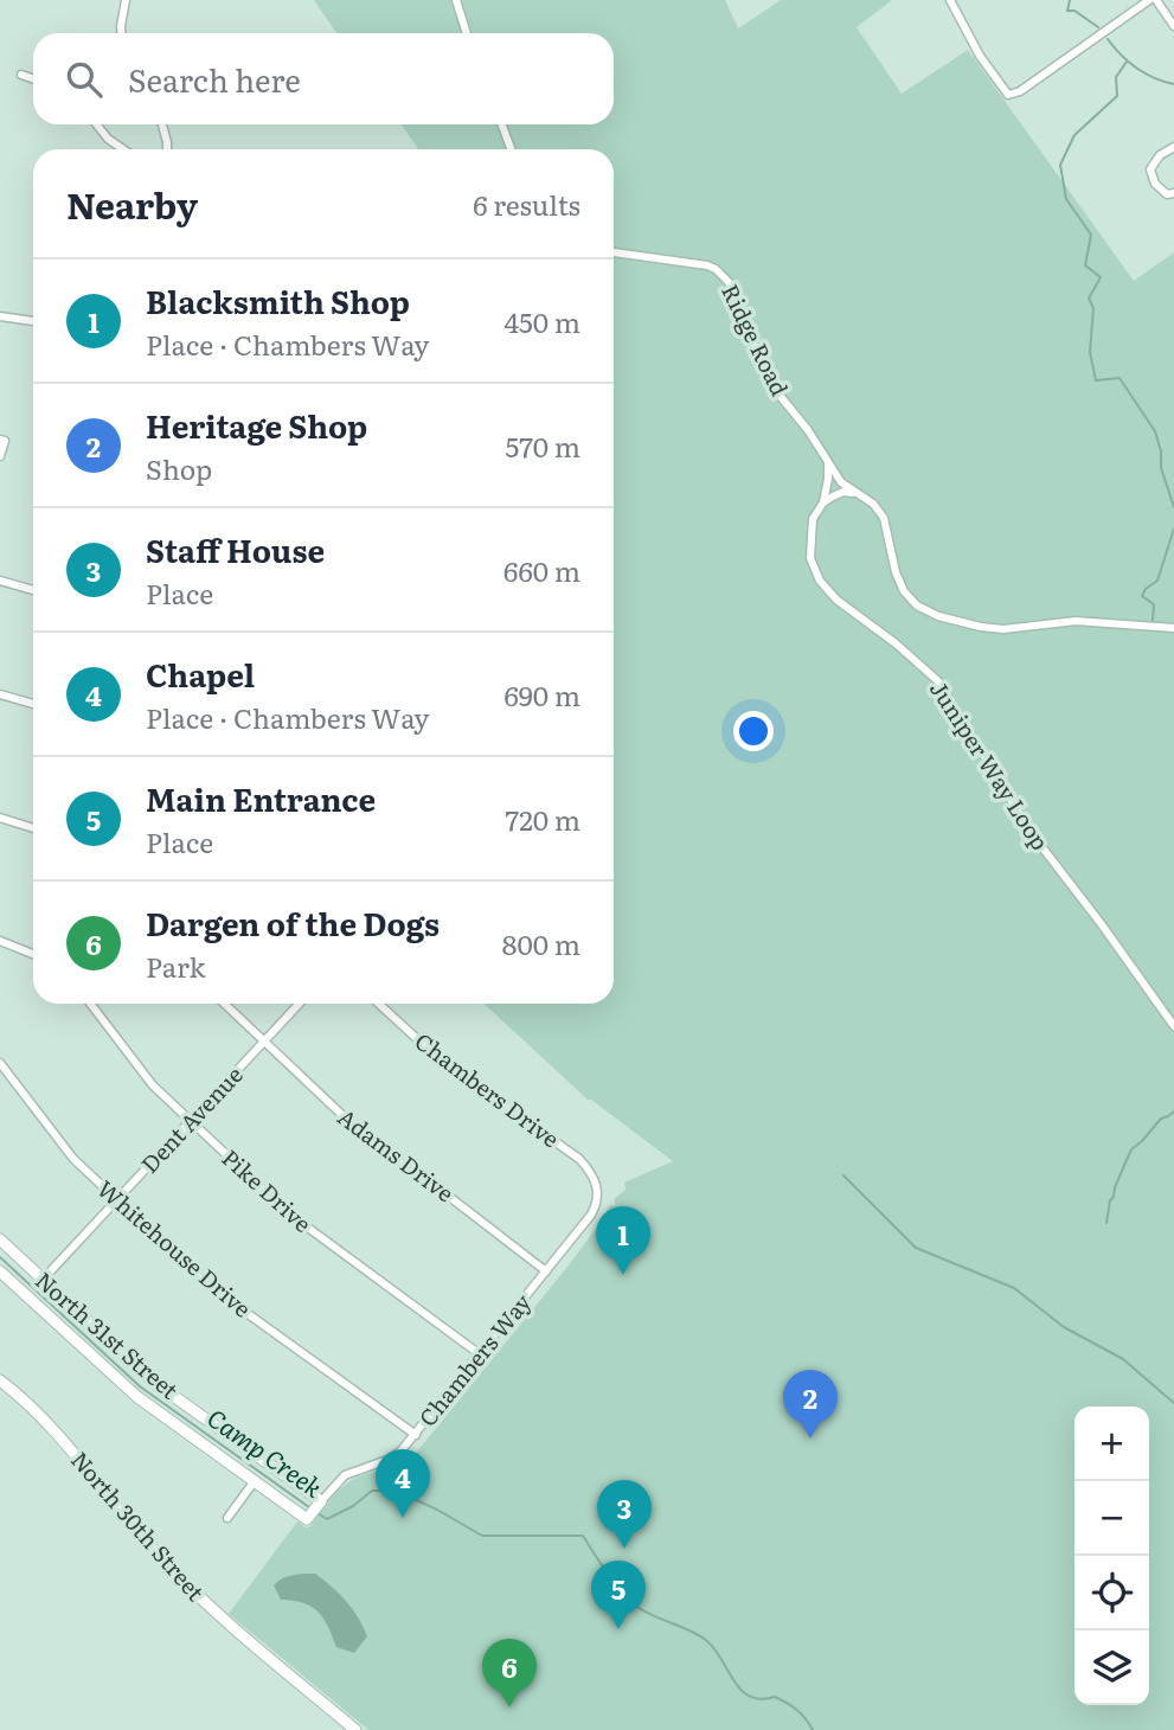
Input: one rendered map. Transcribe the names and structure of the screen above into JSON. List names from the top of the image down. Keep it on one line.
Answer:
{"streets":{"street":["Ridge Road","Juniper Way Loop","Chambers Drive","Dent Avenue","Adams Drive","Pike Drive","Whitehouse Drive","North 31st Street","Chambers Way","North 30th Street"]},"crossings":[["Chambers Drive","Chambers Way"],["Dent Avenue","Adams Drive"],["Dent Avenue","Pike Drive"],["Dent Avenue","Whitehouse Drive"],["Dent Avenue","North 31st Street"],["Adams Drive","Chambers Way"],["Pike Drive","Chambers Way"],["Whitehouse Drive","Chambers Way"],["North 31st Street","Chambers Way"]],"water":["Camp Creek"],"page":{"search":"Search here","heading":["Nearby","6 results"],"list":[{"mark":"1","name":"Blacksmith Shop","note":"Place · Chambers Way","value":"450 m"},{"mark":"2","name":"Heritage Shop","note":"Shop","value":"570 m"},{"mark":"3","name":"Staff House","note":"Place","value":"660 m"},{"mark":"4","name":"Chapel","note":"Place · Chambers Way","value":"690 m"},{"mark":"5","name":"Main Entrance","note":"Place","value":"720 m"},{"mark":"6","name":"Dargen of the Dogs","note":"Park","value":"800 m"}],"pins":["1","2","4","3","5","6"],"map_buttons":["+","−"]}}
